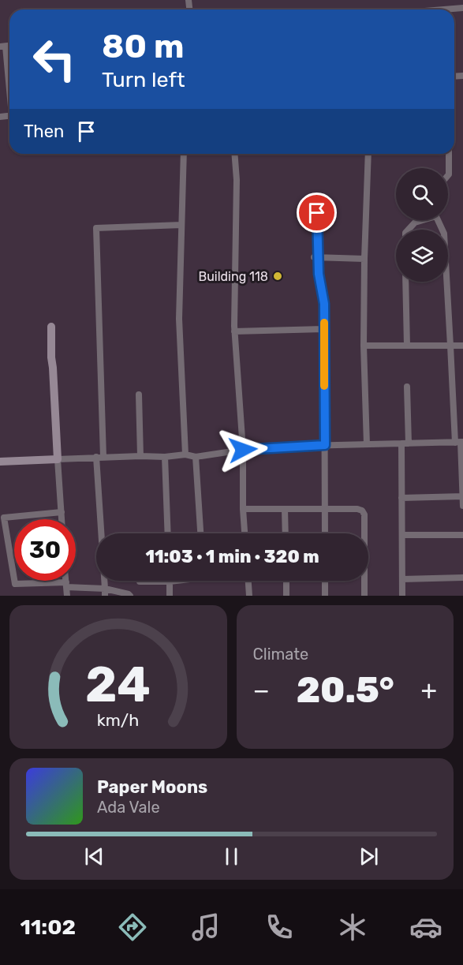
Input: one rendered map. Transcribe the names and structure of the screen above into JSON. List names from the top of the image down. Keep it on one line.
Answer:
{"places":["Building 118"],"page":{"turn":["80 m","Turn left"],"then":"Then","limit":"30","trip":"11:03 · 1 min · 320 m","tile":"Climate","heat":["−","20.5°","+"],"song":["Paper Moons","Ada Vale"],"tabs":"11:02","gauge":["24","km/h"]}}
